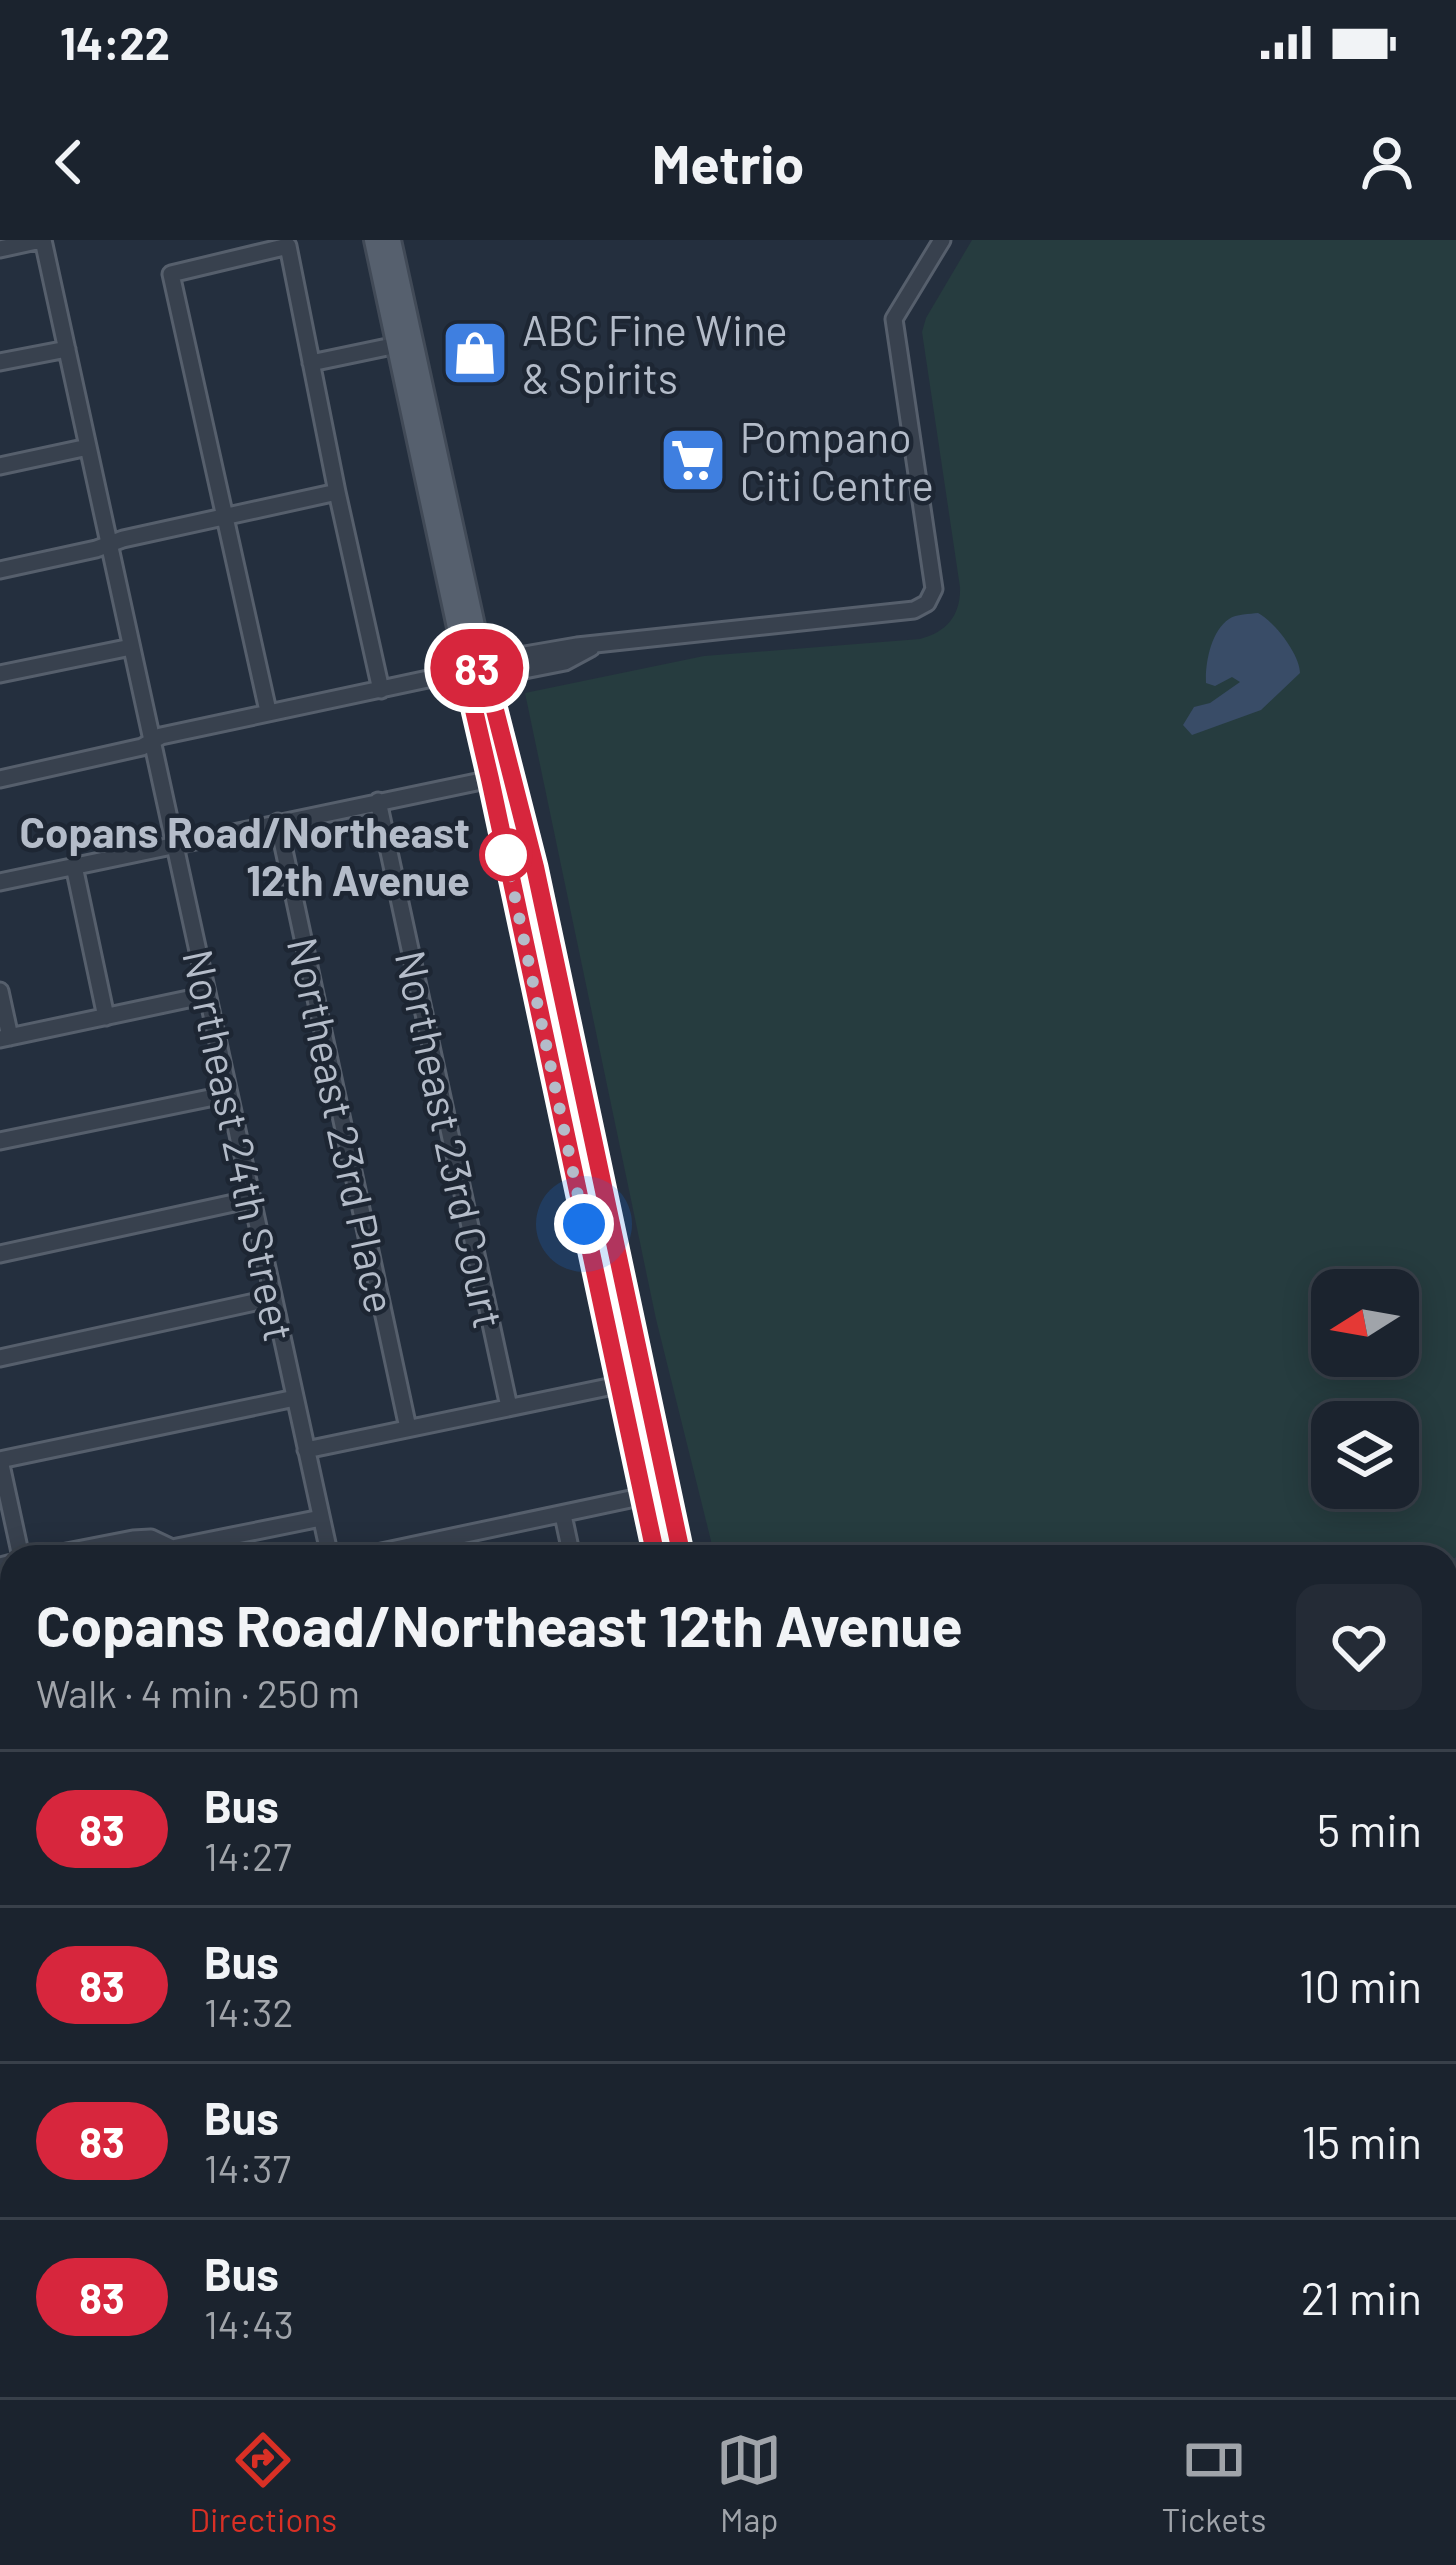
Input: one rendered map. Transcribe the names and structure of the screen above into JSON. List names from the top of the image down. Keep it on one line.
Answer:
{"streets":{"street":["Northeast 23rd Place","Northeast 23rd Court","Northeast 24th Street"]},"places":{"shop":["ABC Fine Wine & Spirits"],"supermarket":["Pompano Citi Centre"],"other":["Copans Road/Northeast 12th Avenue"]},"lines":["bus line 83"],"north":"left","page":{"status":"14:22","header":"Metrio","on_map":"83","heading":["Copans Road/Northeast 12th Avenue","Walk · 4 min · 250 m"],"list":[{"mark":"83","name":"Bus","note":"14:27","value":"5 min"},{"mark":"83","name":"Bus","note":"14:32","value":"10 min"},{"mark":"83","name":"Bus","note":"14:37","value":"15 min"},{"mark":"83","name":"Bus","note":"14:43","value":"21 min"}],"tabs":["Directions","Map","Tickets"]}}
